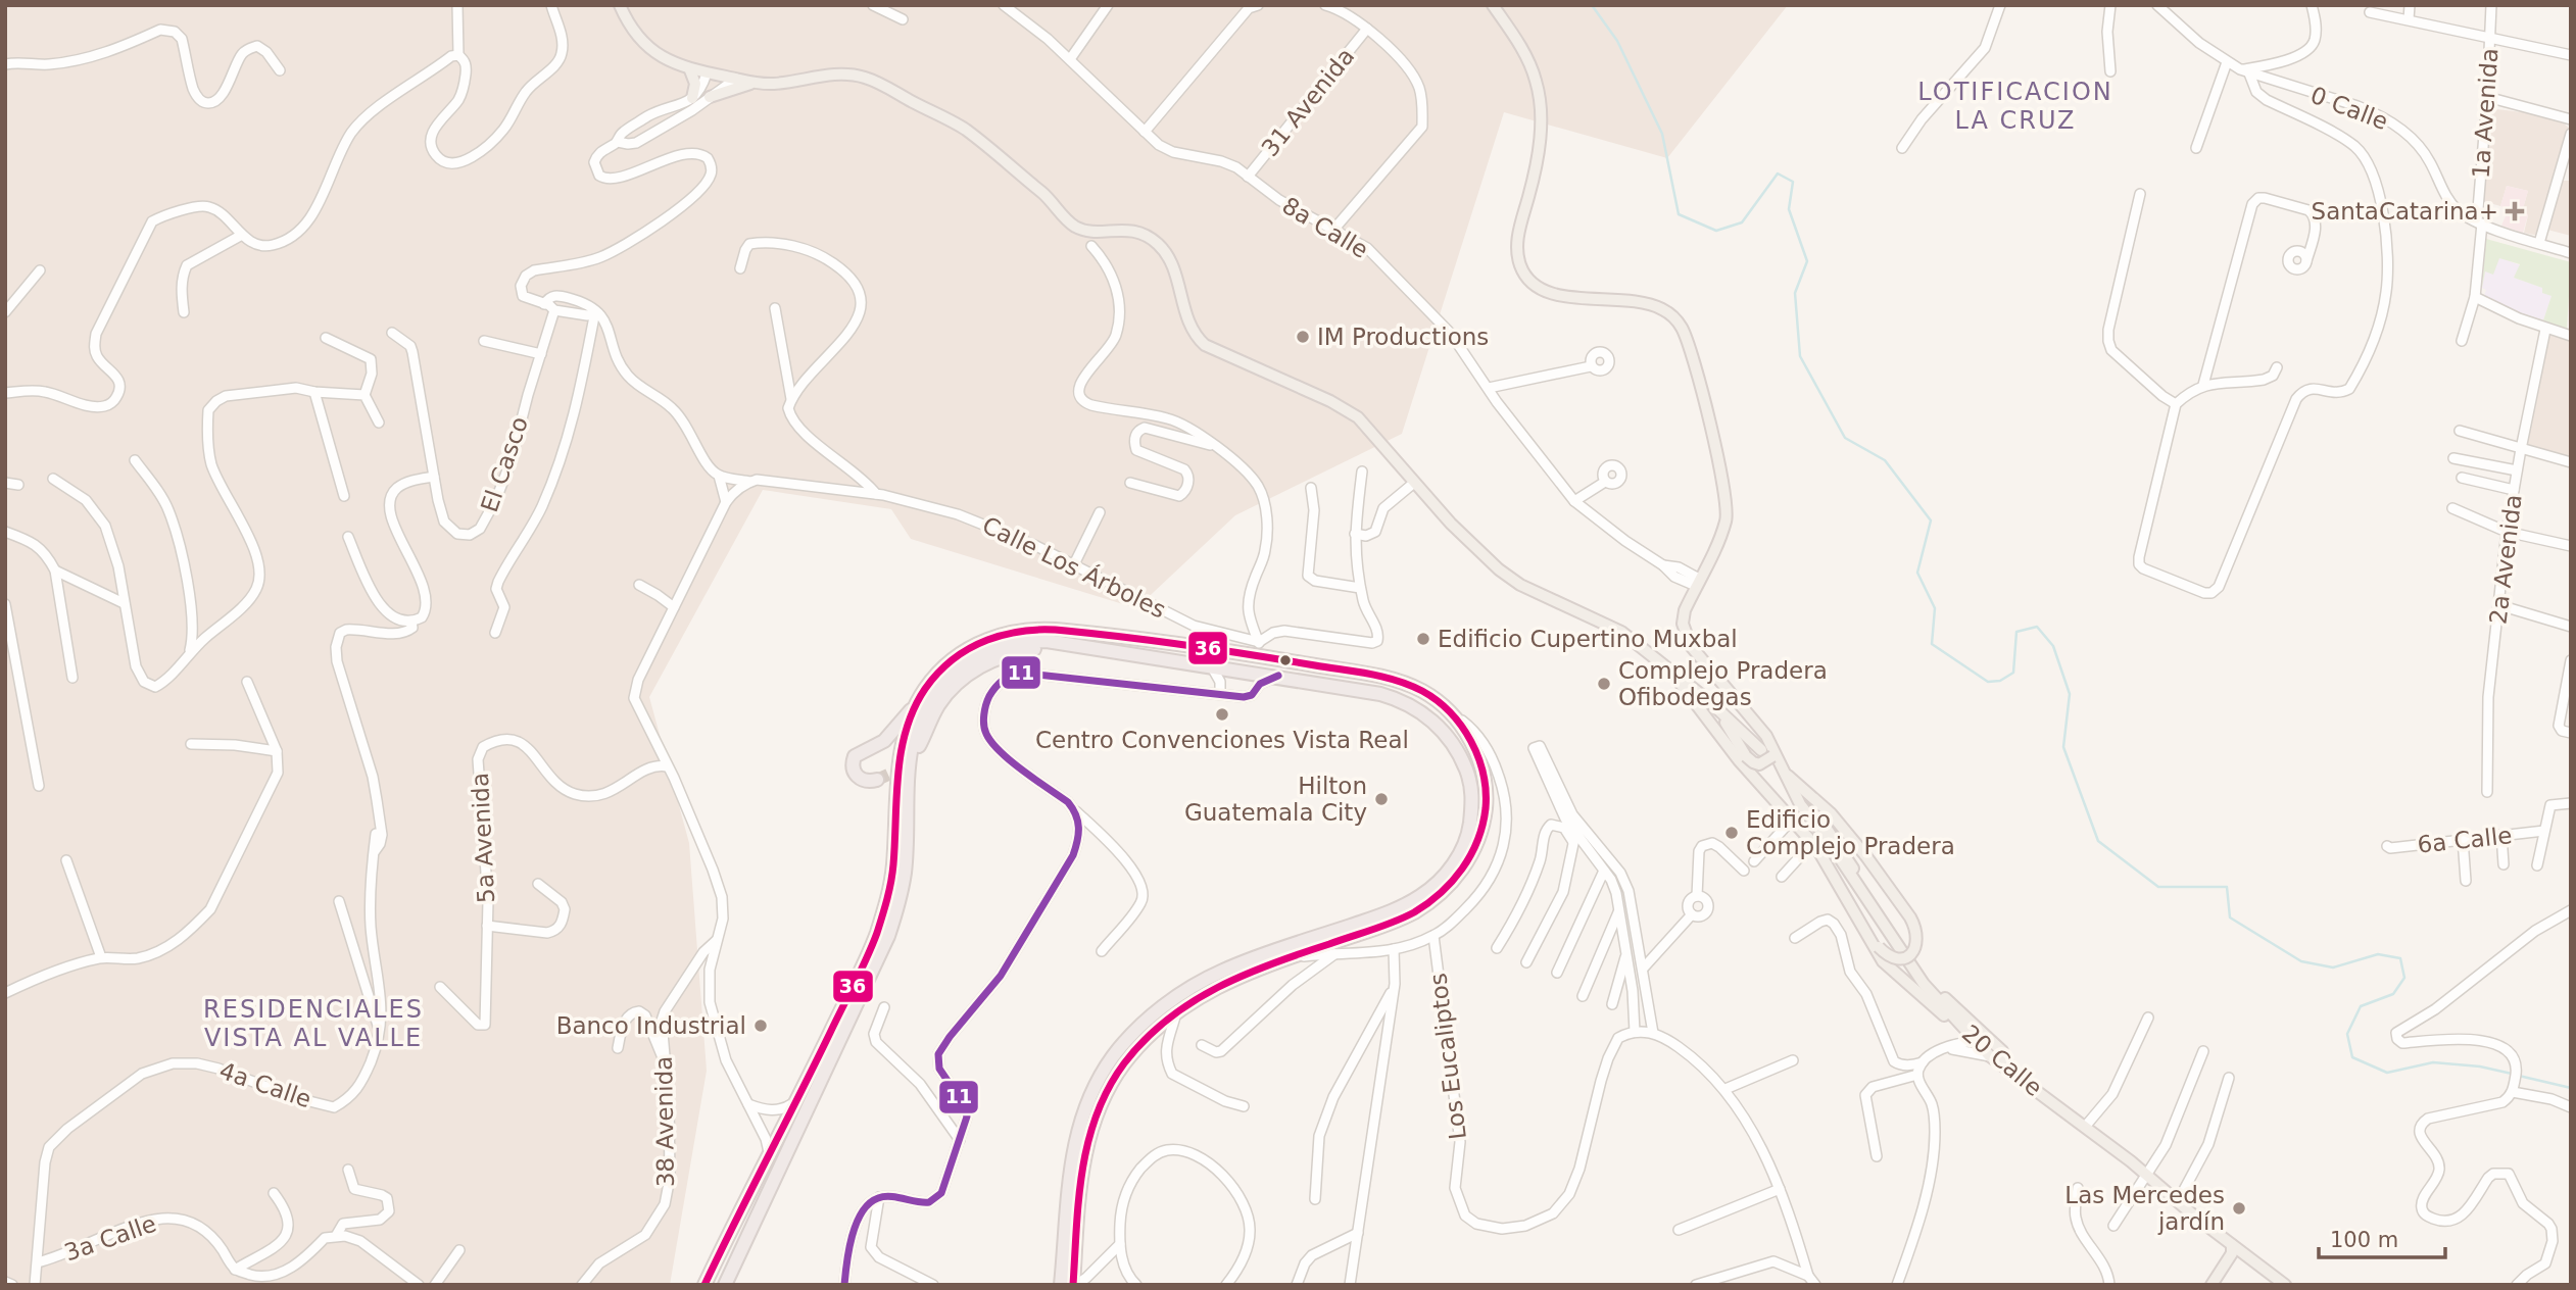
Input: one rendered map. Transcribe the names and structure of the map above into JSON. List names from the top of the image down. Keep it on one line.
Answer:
{"streets":{"main road":["20 Calle"],"street":["31 Avenida","0 Calle","1a Avenida","8a Calle","El Casco","2a Avenida","Calle Los Árboles","5a Avenida","6a Calle","Los Eucaliptos","4a Calle","38 Avenida","3a Calle"]},"crossings":[["31 Avenida","8a Calle"],["0 Calle","1a Avenida"],["8a Calle","20 Calle"],["4a Calle","3a Calle"]],"districts":["LOTIFICACION LA CRUZ","RESIDENCIALES VISTA AL VALLE"],"places":{"health":["SantaCatarina+"],"other":["IM Productions","Edificio Cupertino Muxbal","Complejo Pradera Ofibodegas","Centro Convenciones Vista Real","Hilton Guatemala City","Edificio Complejo Pradera","Banco Industrial","Las Mercedes jardín"]},"lines":["transit line 36","transit line 11"],"scale_bar":"100 m"}
